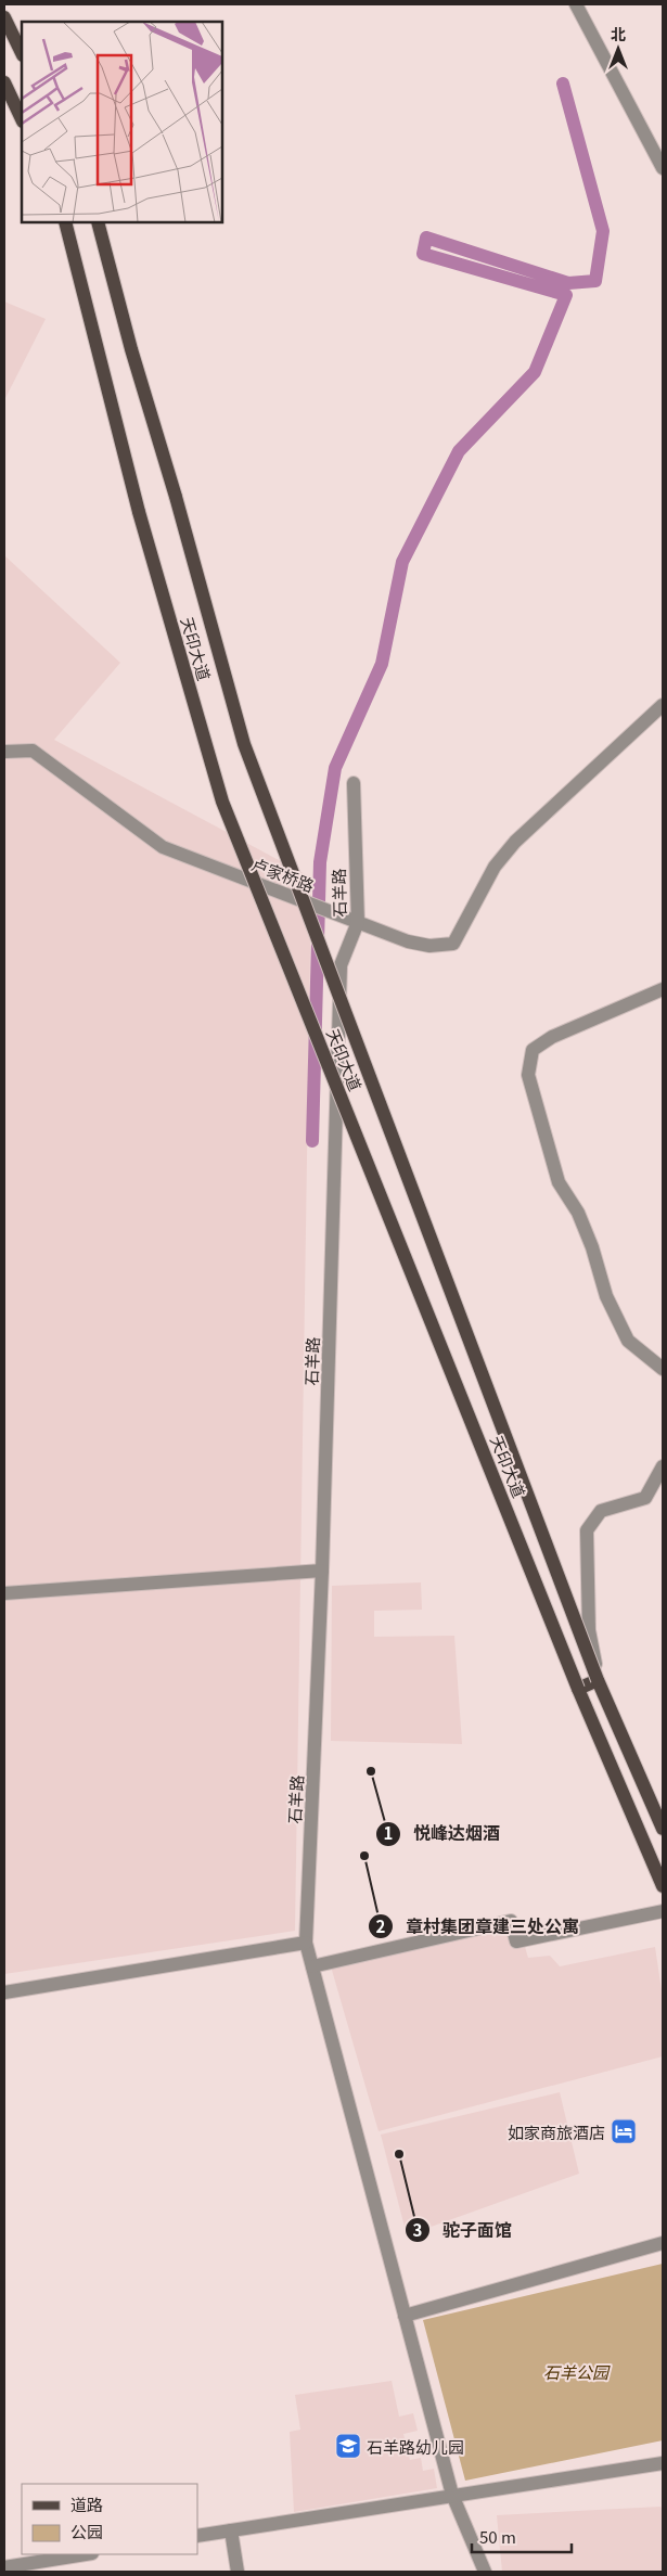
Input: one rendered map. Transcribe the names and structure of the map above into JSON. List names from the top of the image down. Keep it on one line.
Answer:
{"streets":{"main road":["天印大道"],"street":["卢家桥路","石羊路"]},"crossings":[["卢家桥路","石羊路"]],"parks":["石羊公园"],"places":{"other":["悦峰达烟酒","章村集团章建三处公寓","驼子面馆"],"hotel":["如家商旅酒店"],"school or university":["石羊路幼儿园"]},"legend":["道路","公园"],"scale_bar":"50 m","north":"top"}
